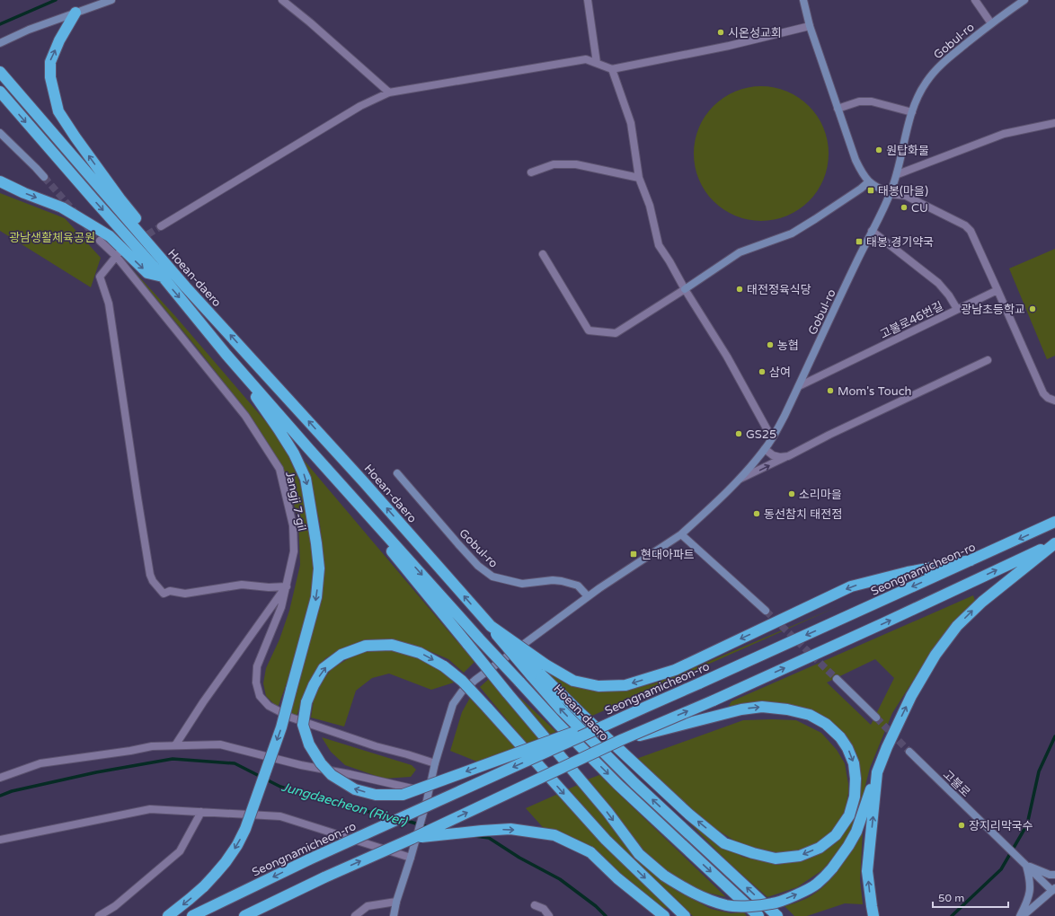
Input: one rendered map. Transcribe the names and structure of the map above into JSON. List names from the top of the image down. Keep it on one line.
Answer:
{"streets":{"highway":["Hoean-daero","Seongnamicheon-ro"],"street":["Gobul-ro","고불로46번길","Jangji 7-gil","고불로"]},"crossings":[["Gobul-ro","고불로46번길"],["Gobul-ro","Jangji 7-gil"]],"water":["Jungdaecheon (River)"],"parks":["광남생활체육공원"],"places":{"other":["시온성교회","원탑화물","CU","태전정육식당","광남초등학교","농협","삼여","Mom's Touch","GS25","소리마을","동선참치 태전점","장지리막국수"],"transit":["태봉(마을)","태봉.경기약국","현대아파트"]},"scale_bar":"50 m"}
